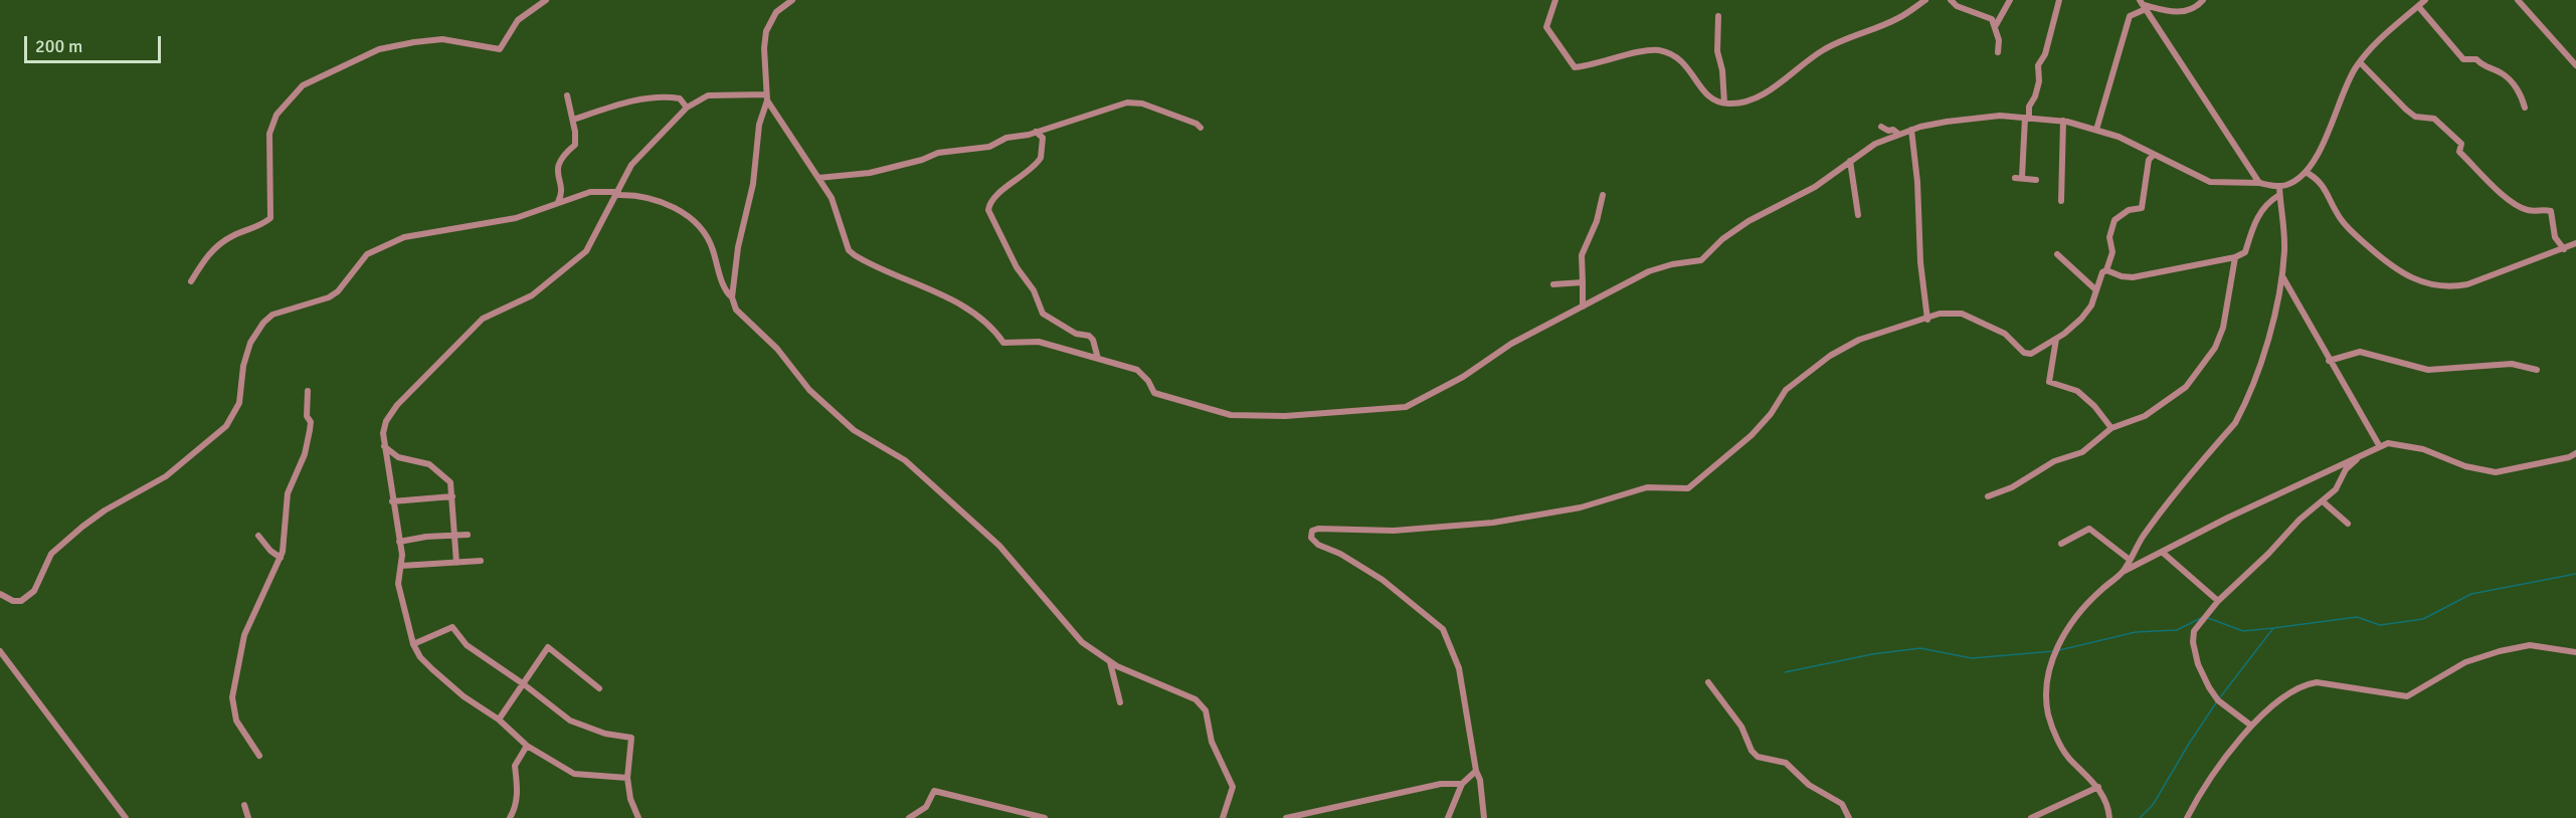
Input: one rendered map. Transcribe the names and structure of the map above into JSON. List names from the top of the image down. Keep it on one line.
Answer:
{"scale_bar":"200 m"}
